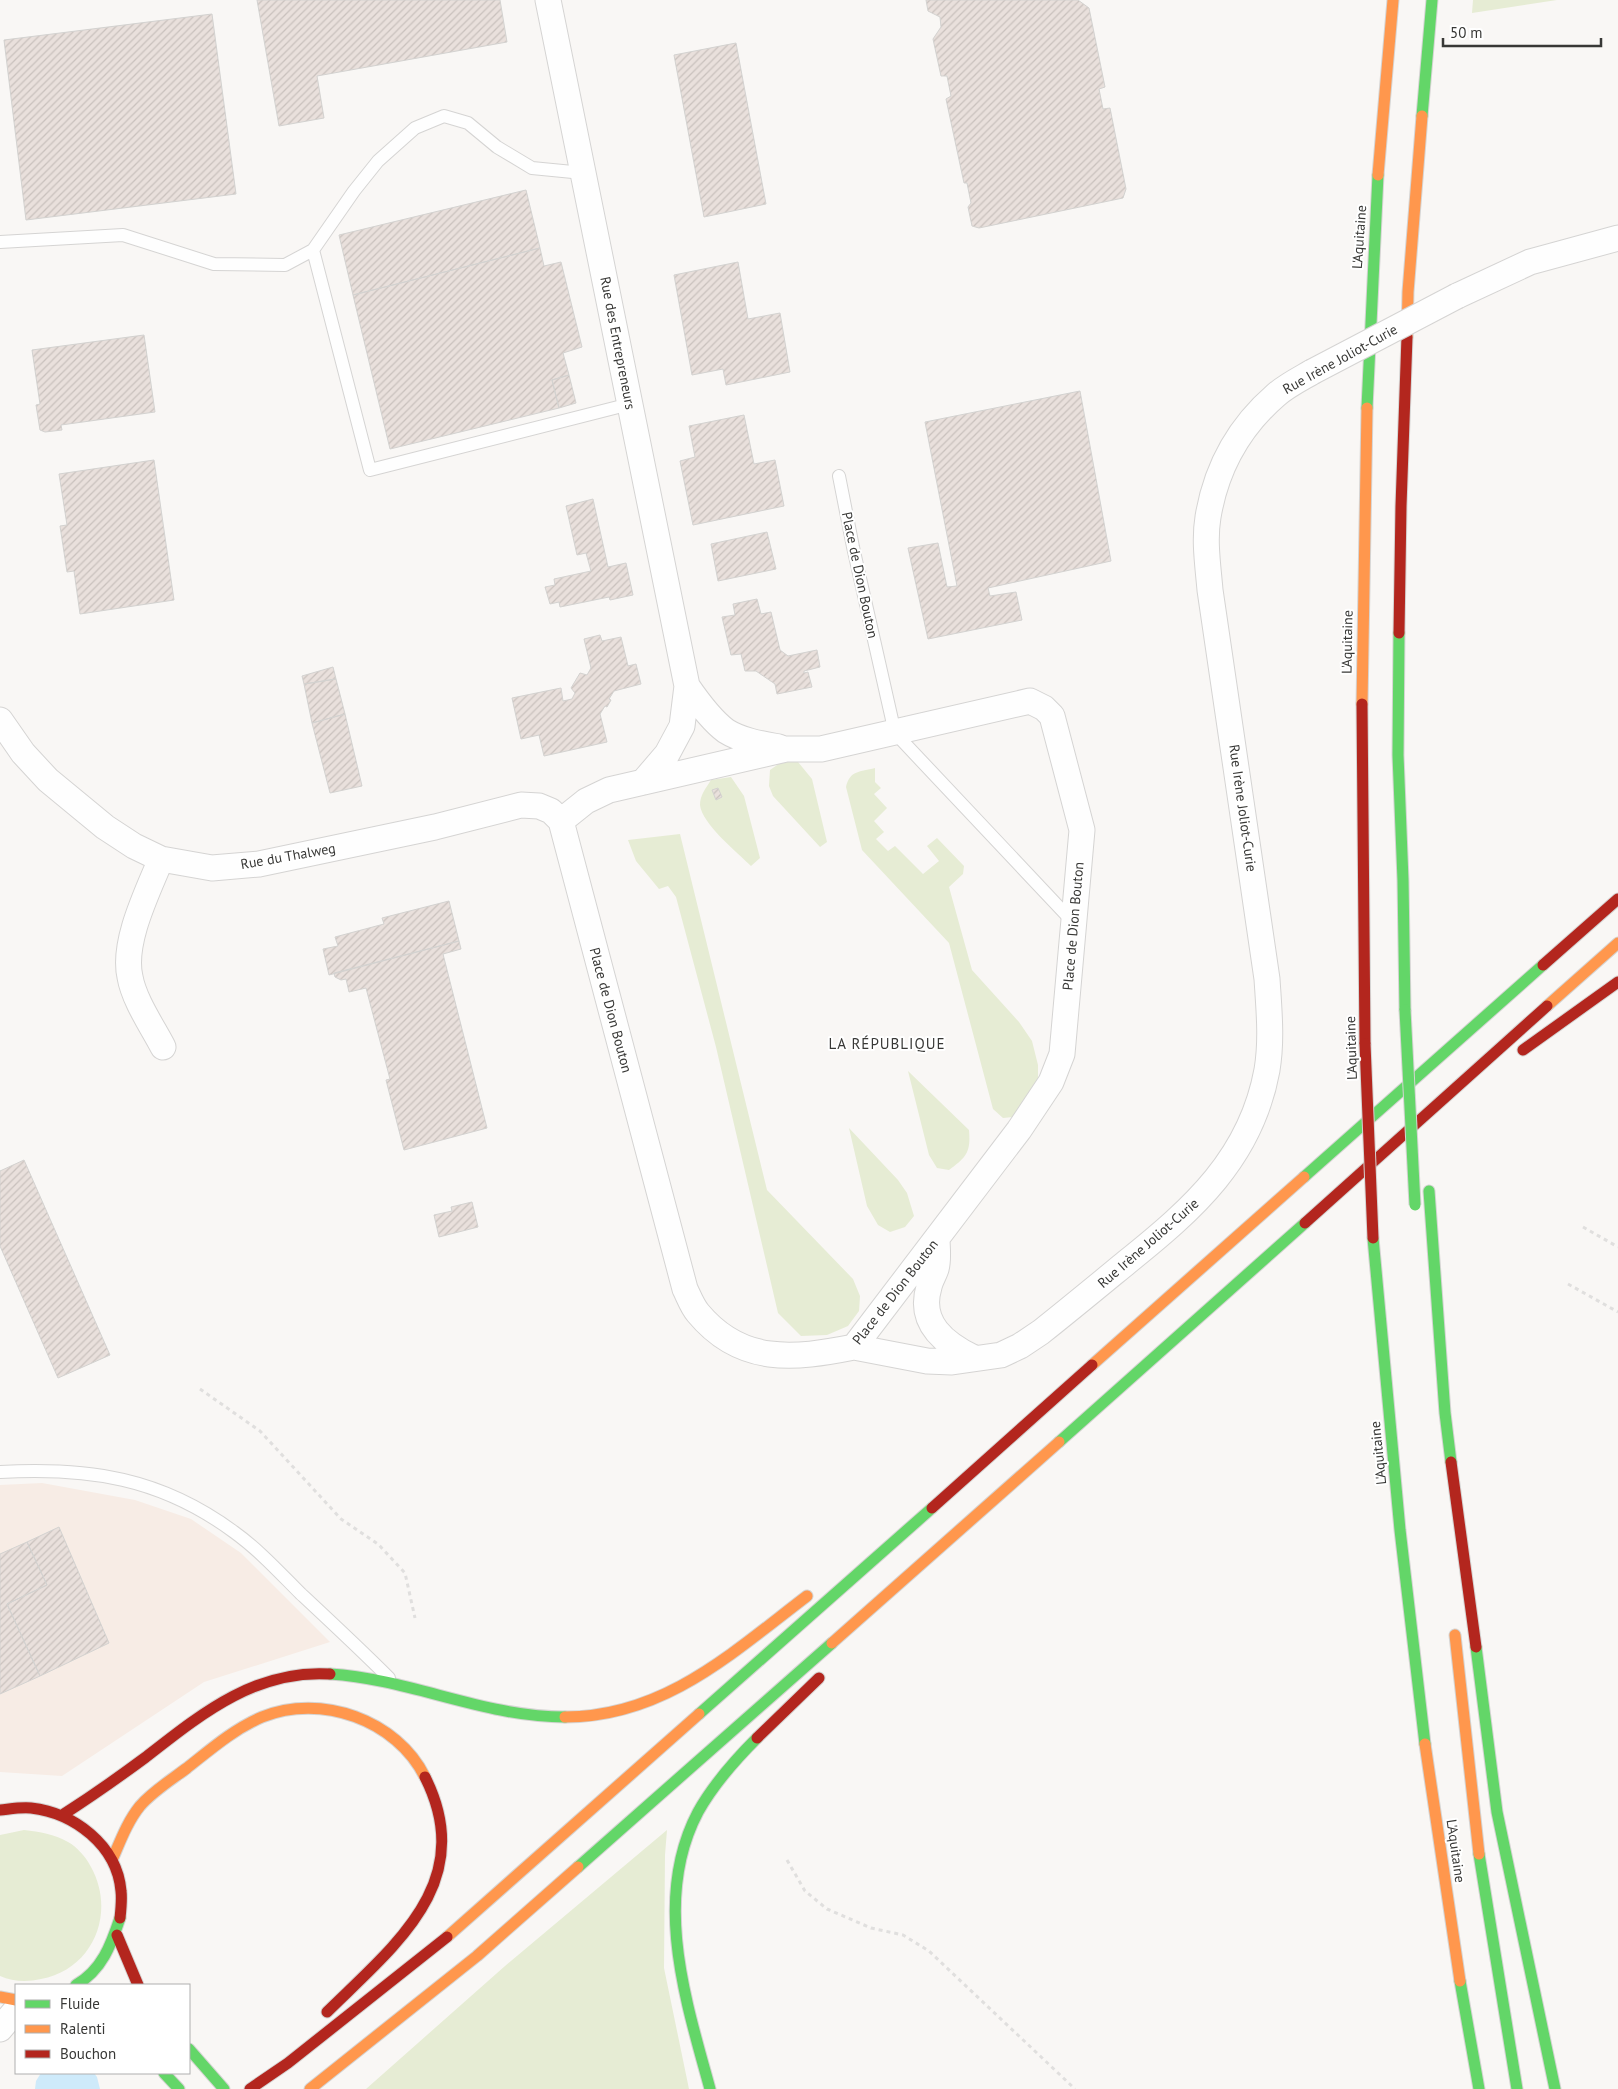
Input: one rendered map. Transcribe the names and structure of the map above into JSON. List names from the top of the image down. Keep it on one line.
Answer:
{"streets":{"main road":["L'Aquitaine"],"street":["Rue des Entrepreneurs","Rue Irène Joliot-Curie","Place de Dion Bouton","Rue du Thalweg"]},"crossings":[["Rue Irène Joliot-Curie","Place de Dion Bouton"],["Place de Dion Bouton","Rue du Thalweg"]],"districts":["LA RÉPUBLIQUE"],"legend":["Fluide","Ralenti","Bouchon"],"scale_bar":"50 m"}
